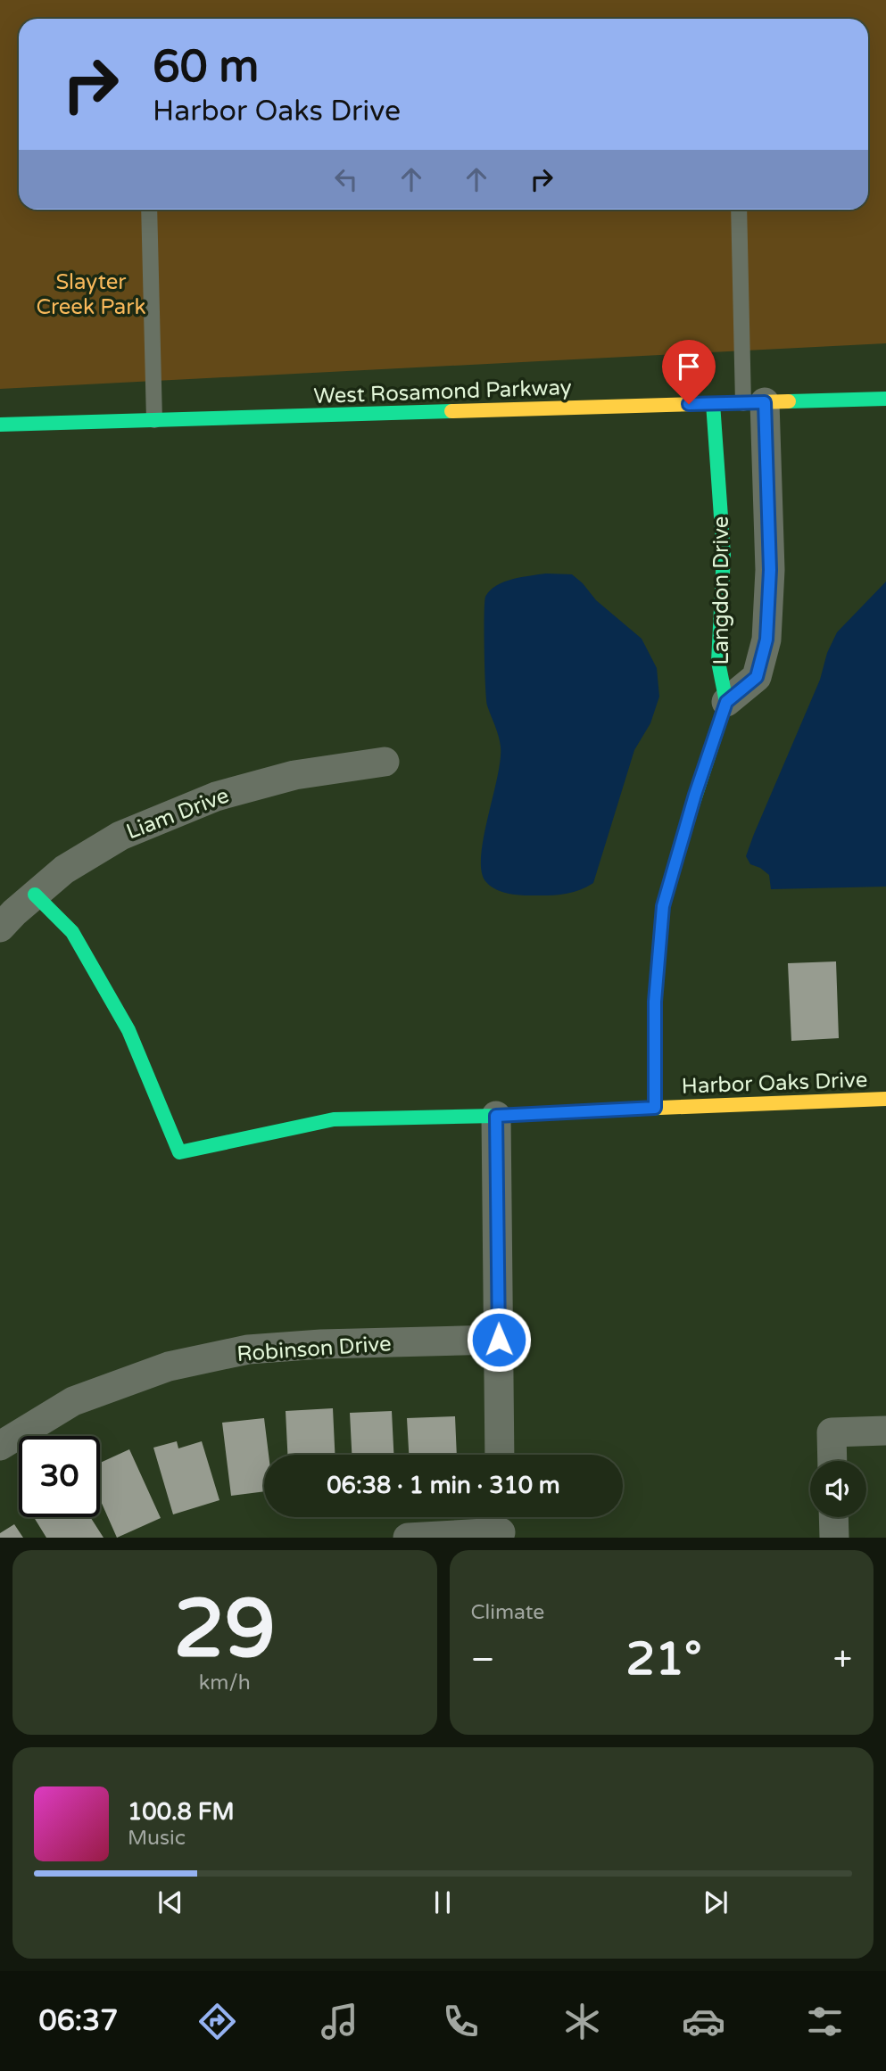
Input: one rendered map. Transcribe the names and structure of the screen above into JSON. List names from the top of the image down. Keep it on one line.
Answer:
{"streets":{"street":["West Rosamond Parkway","Langdon Drive","Liam Drive","Harbor Oaks Drive","Robinson Drive"]},"crossings":[["West Rosamond Parkway","Langdon Drive"],["Langdon Drive","Harbor Oaks Drive"],["Liam Drive","Harbor Oaks Drive"]],"parks":["Slayter Creek Park"],"page":{"turn":["60 m","Harbor Oaks Drive"],"limit":"30","trip":"06:38 · 1 min · 310 m","tile":[["29","km/h"],"Climate"],"heat":["−","21°","+"],"song":["100.8 FM","Music"],"tabs":"06:37"}}
